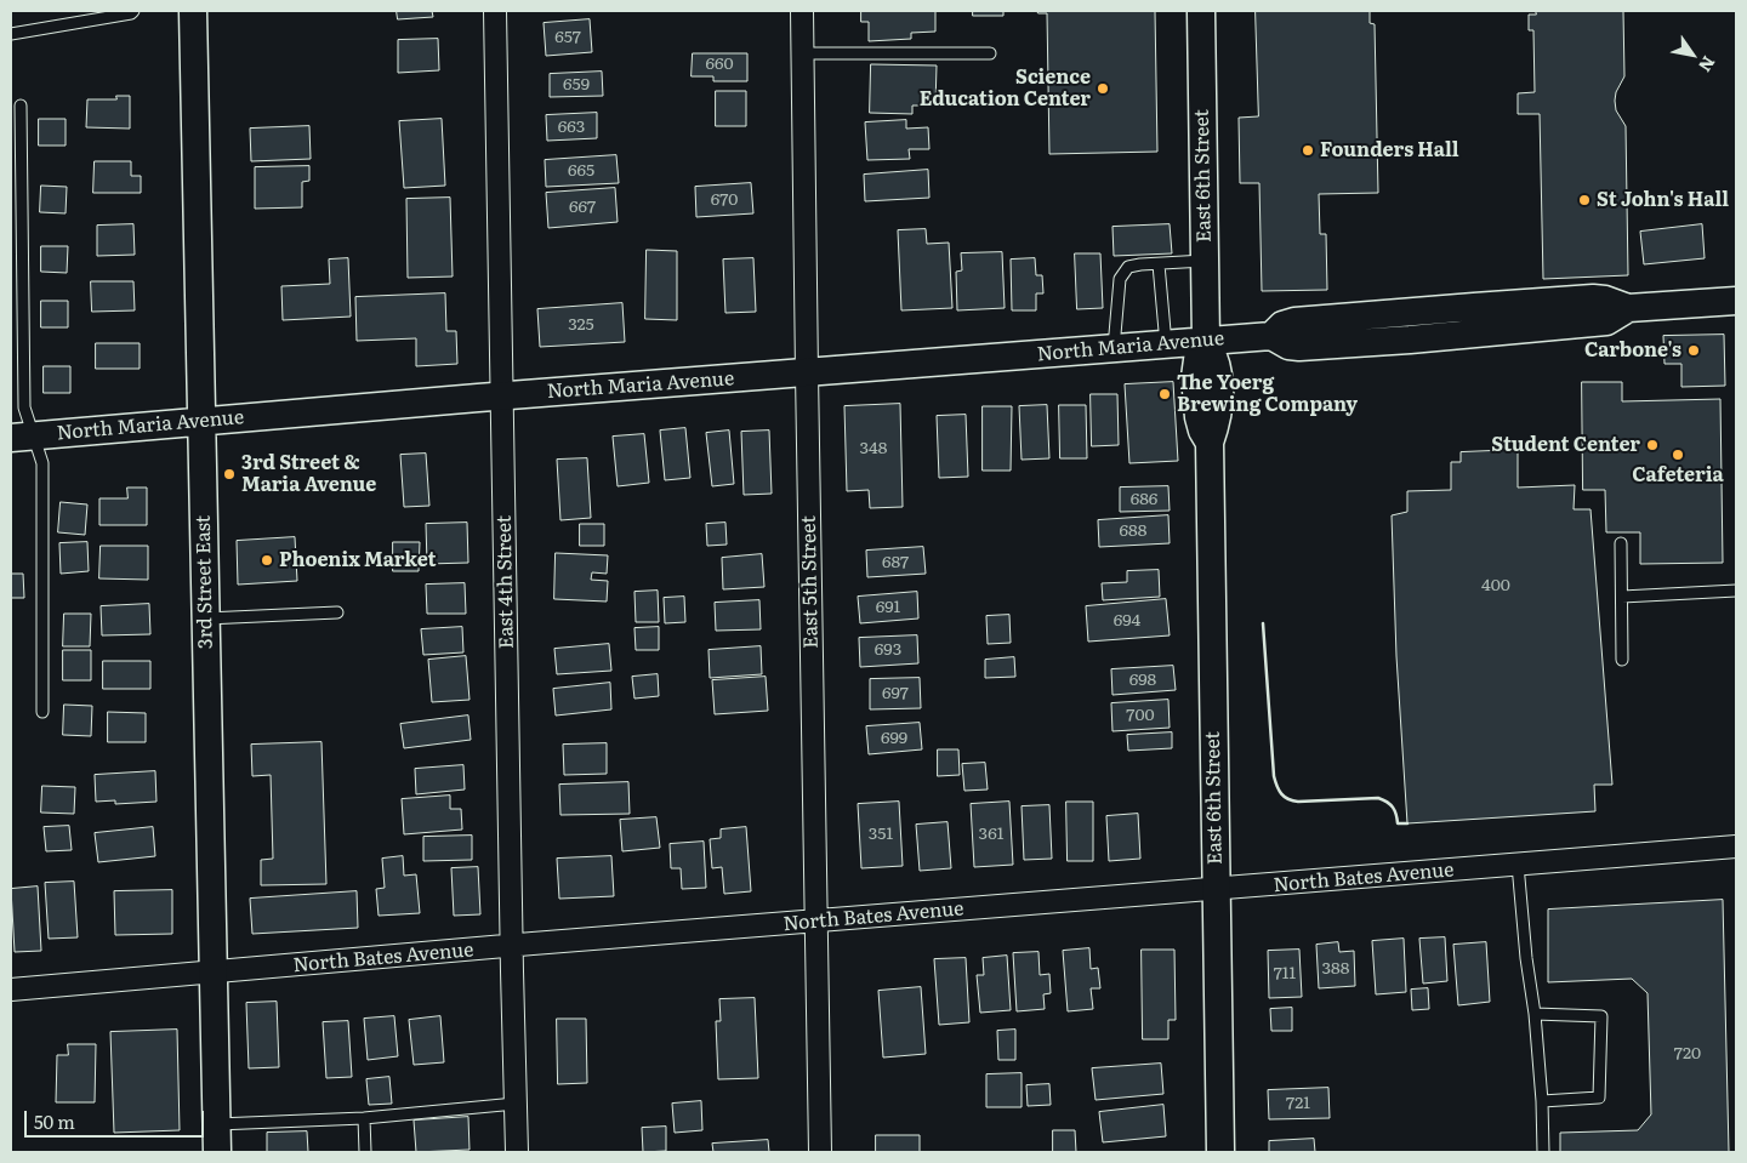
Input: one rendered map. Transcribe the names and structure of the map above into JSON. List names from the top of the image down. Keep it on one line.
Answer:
{"streets":{"street":["East 6th Street","North Maria Avenue","3rd Street East","East 4th Street","East 5th Street","North Bates Avenue"]},"crossings":[["East 6th Street","North Maria Avenue"],["East 6th Street","North Bates Avenue"],["North Maria Avenue","3rd Street East"],["North Maria Avenue","East 4th Street"],["North Maria Avenue","East 5th Street"],["3rd Street East","North Bates Avenue"],["East 4th Street","North Bates Avenue"],["East 5th Street","North Bates Avenue"]],"places":["Science Education Center","Founders Hall","St John's Hall","Carbone's","The Yoerg Brewing Company","Student Center","Cafeteria","3rd Street & Maria Avenue","Phoenix Market"],"house_numbers":["657","660","659","663","665","670","667","325","348","686","688","687","400","691","694","693","698","697","700","699","351","361","388","711","720","721"],"scale_bar":"50 m","north":"bottom right"}
